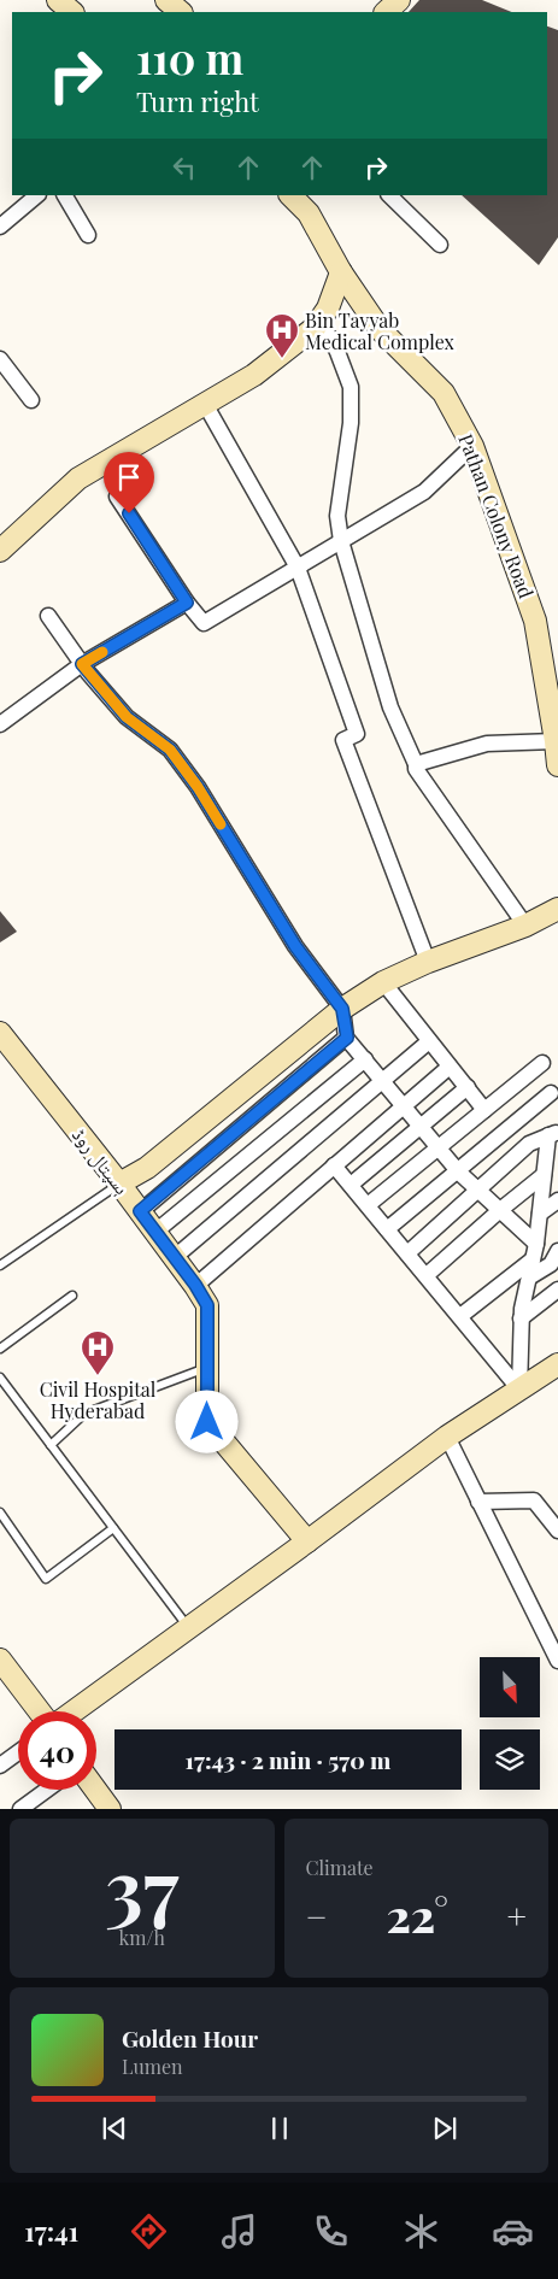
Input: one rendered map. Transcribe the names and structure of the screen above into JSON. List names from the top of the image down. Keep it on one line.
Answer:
{"streets":{"street":["Pathan Colony Road","ہسپتال روڈ"]},"places":{"hospital":["Bin Tayyab Medical Complex","Civil Hospital Hyderabad"]},"north":"bottom right","page":{"turn":["110 m","Turn right"],"limit":"40","trip":"17:43 · 2 min · 570 m","tile":[["37","km/h"],"Climate"],"heat":["−","22°","+"],"song":["Golden Hour","Lumen"],"tabs":"17:41"}}
